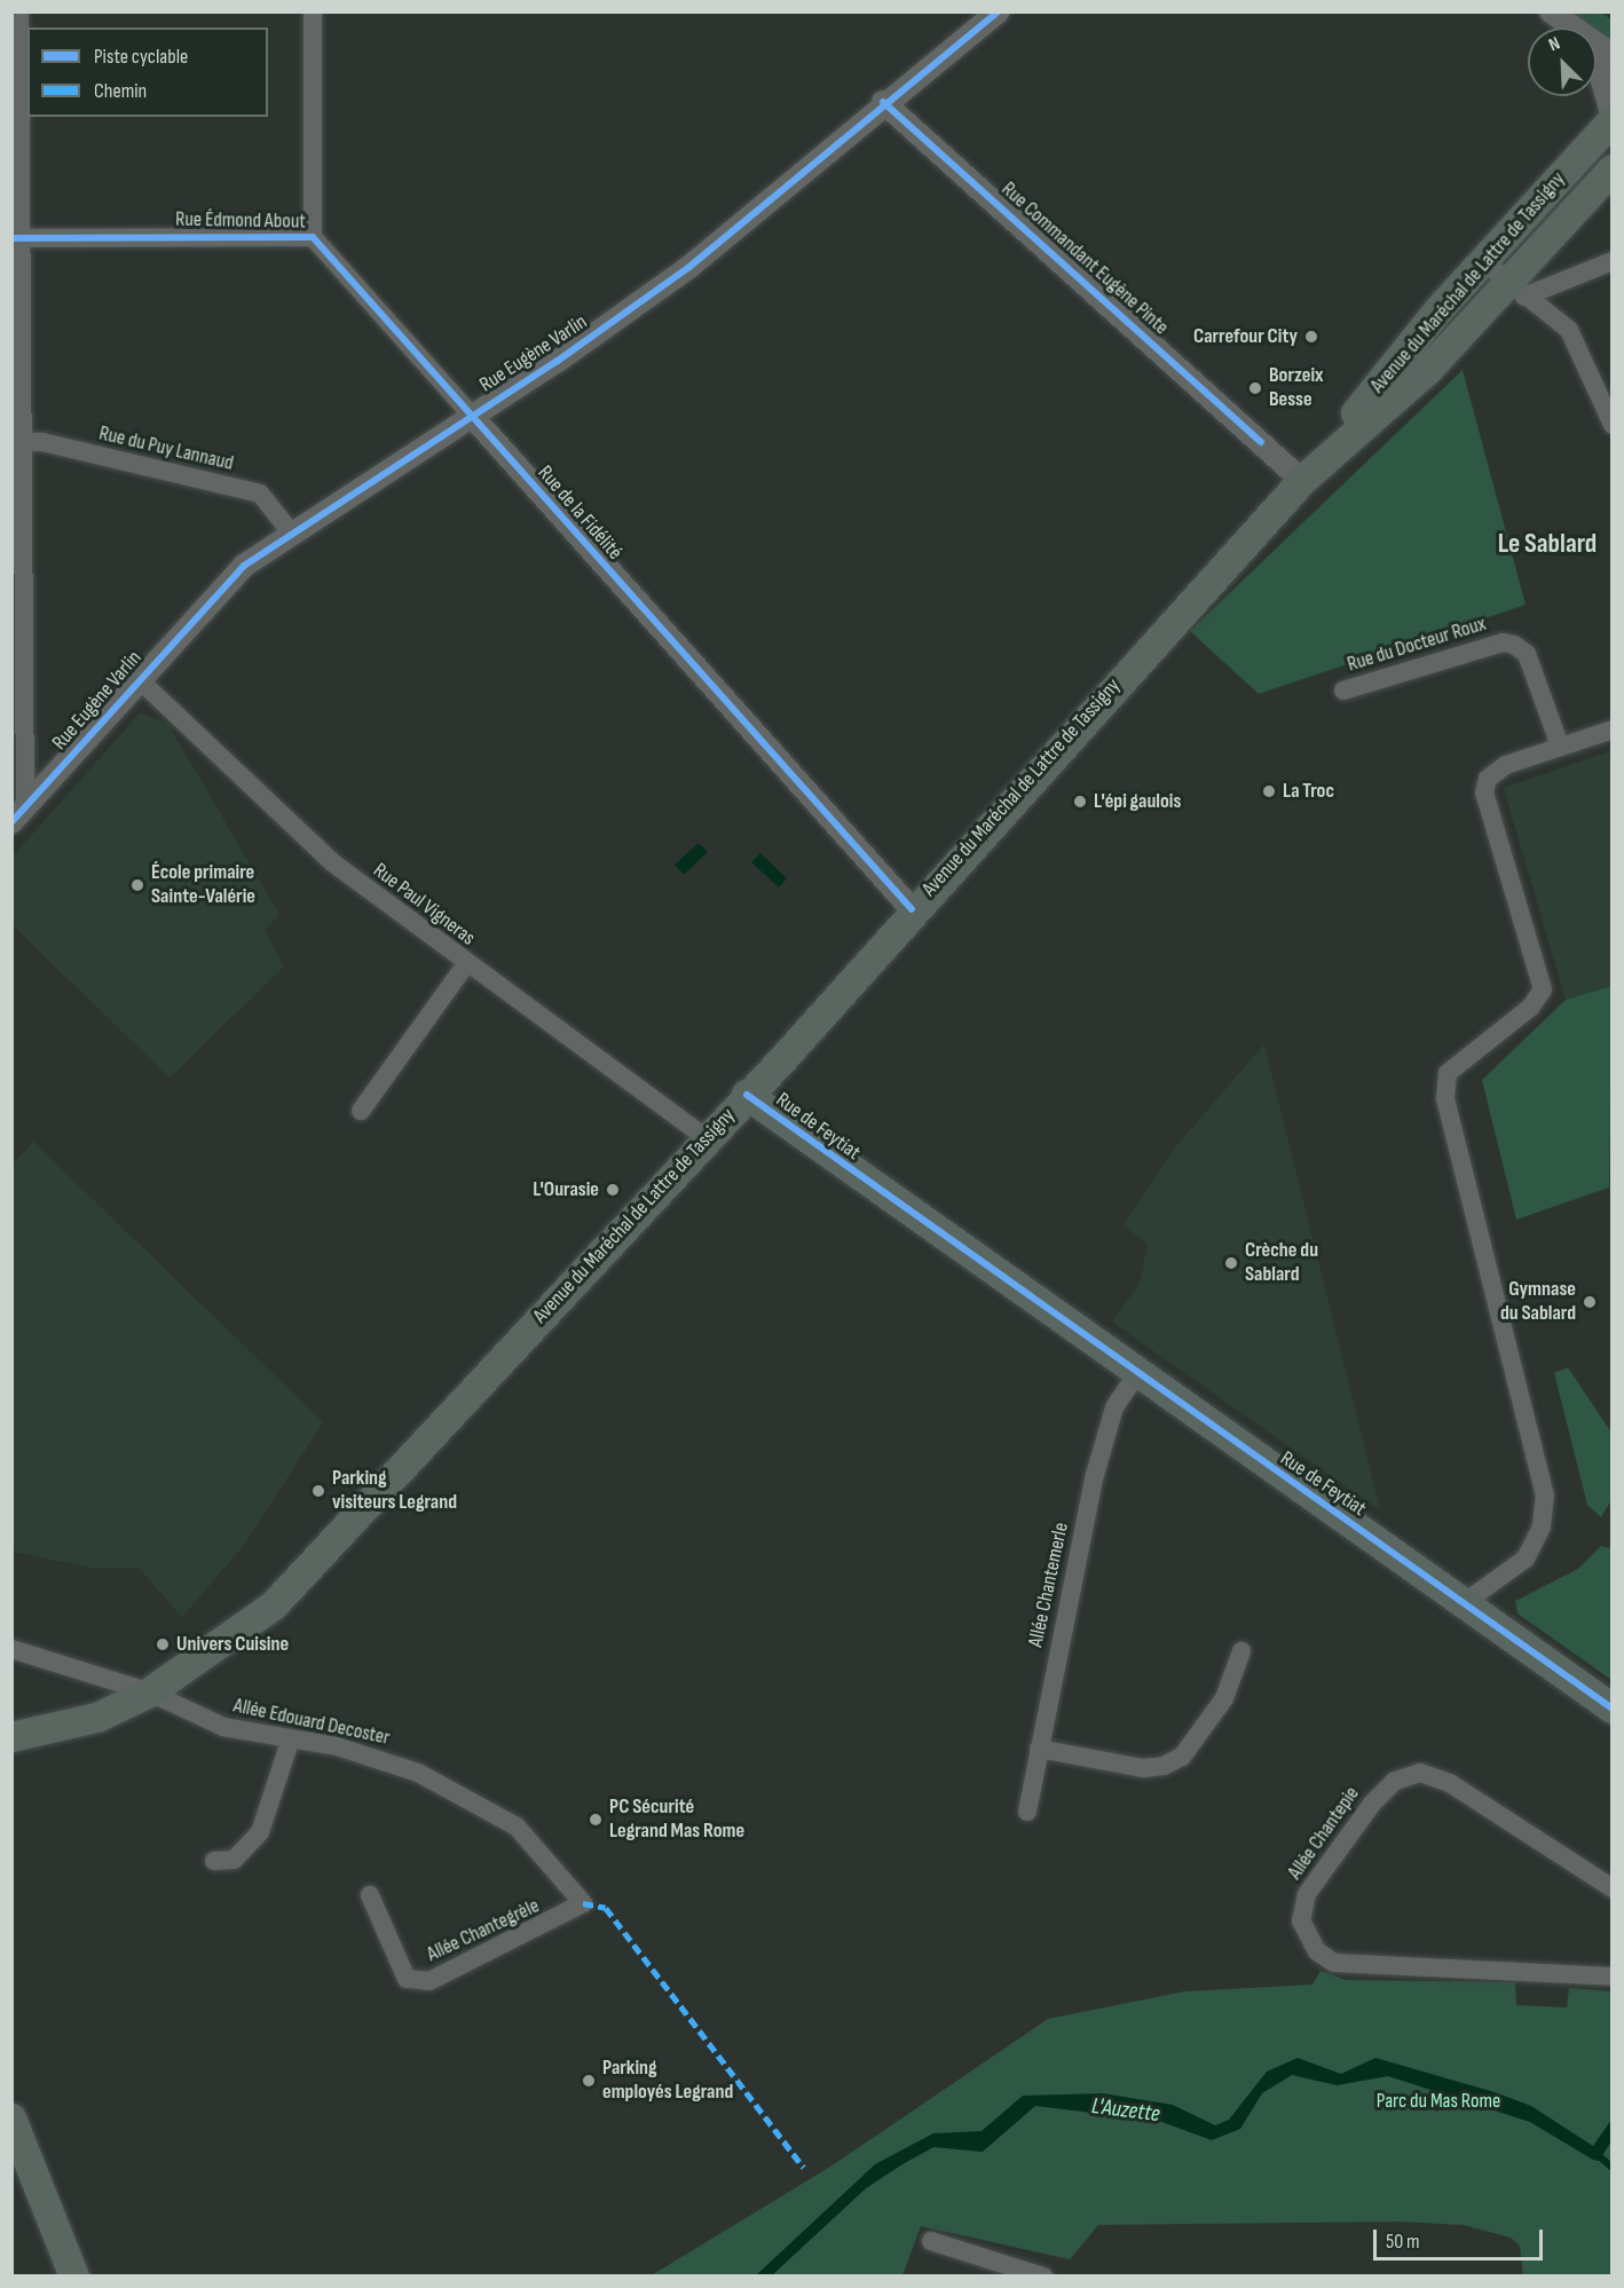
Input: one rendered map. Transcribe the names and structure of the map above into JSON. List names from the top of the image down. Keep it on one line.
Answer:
{"streets":{"main road":["Avenue du Maréchal de Lattre de Tassigny","Rue de Feytiat"],"street":["Rue Édmond About","Rue Commandant Eugène Pinte","Rue Eugène Varlin","Rue du Puy Lannaud","Rue de la Fidélité","Rue du Docteur Roux","Rue Paul Vigneras","Allée Chantemerle","Allée Edouard Decoster","Allée Chantepie","Allée Chantegrèle"]},"crossings":[["Rue Édmond About","Rue Eugène Varlin"],["Rue Édmond About","Rue de la Fidélité"],["Rue Commandant Eugène Pinte","Avenue du Maréchal de Lattre de Tassigny"],["Rue Commandant Eugène Pinte","Rue Eugène Varlin"],["Avenue du Maréchal de Lattre de Tassigny","Rue de la Fidélité"],["Avenue du Maréchal de Lattre de Tassigny","Rue Paul Vigneras"],["Avenue du Maréchal de Lattre de Tassigny","Rue de Feytiat"],["Avenue du Maréchal de Lattre de Tassigny","Allée Edouard Decoster"],["Rue Eugène Varlin","Rue du Puy Lannaud"],["Rue Eugène Varlin","Rue de la Fidélité"],["Rue Eugène Varlin","Rue Paul Vigneras"],["Rue de Feytiat","Allée Chantemerle"],["Allée Edouard Decoster","Allée Chantegrèle"]],"districts":["Le Sablard"],"water":["L'Auzette"],"parks":["Parc du Mas Rome"],"places":["Carrefour City","Borzeix Besse","La Troc","L'épi gaulois","École primaire Sainte-Valérie","L'Ourasie","Crèche du Sablard","Gymnase du Sablard","Parking visiteurs Legrand","Univers Cuisine","PC Sécurité Legrand Mas Rome","Parking employés Legrand"],"legend":["Piste cyclable","Chemin"],"scale_bar":"50 m","north":"top left"}
